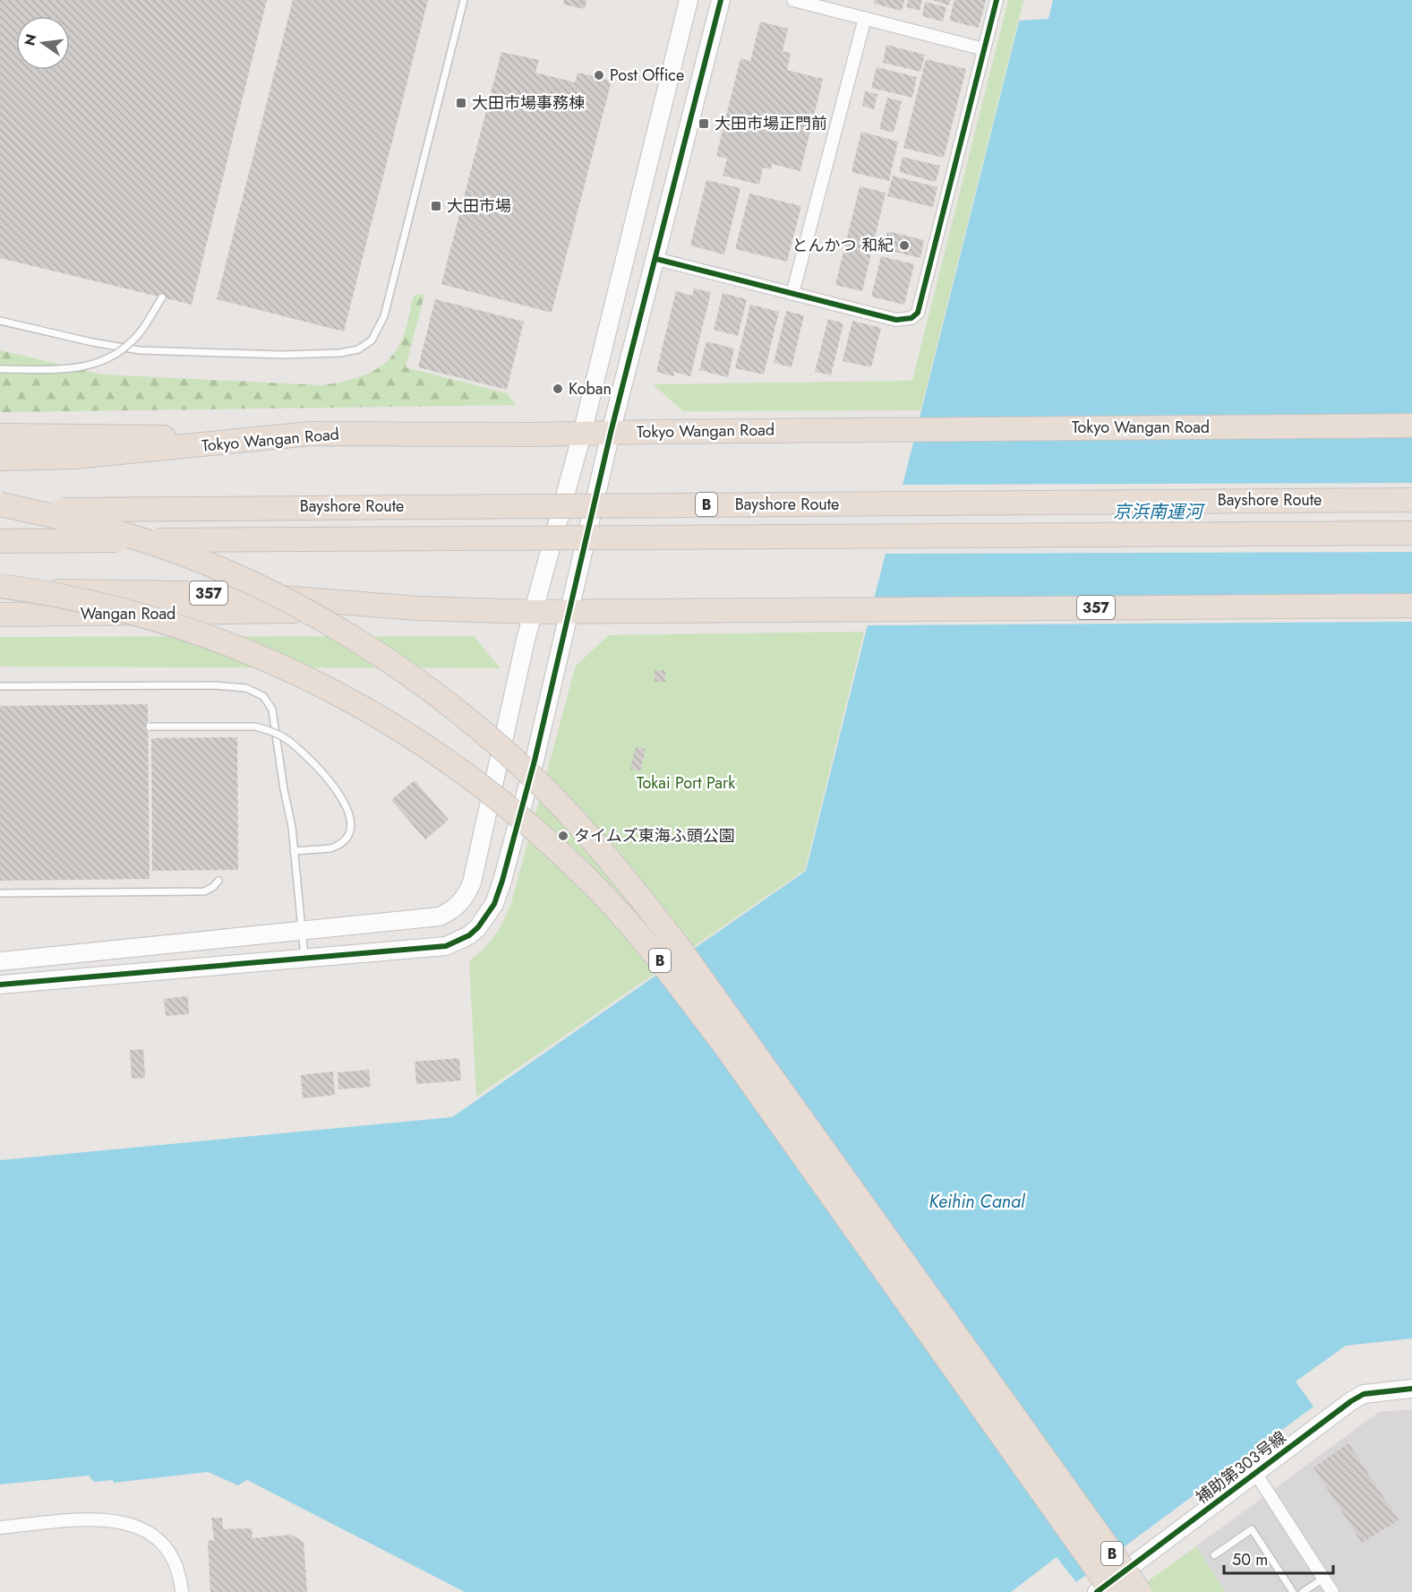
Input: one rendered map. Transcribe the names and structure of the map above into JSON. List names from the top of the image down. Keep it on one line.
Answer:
{"streets":{"highway":["Tokyo Wangan Road","Bayshore Route","B","357","Wangan Road"],"street":["補助第303号線"]},"crossings":[["357","Wangan Road"]],"water":["京浜南運河","Keihin Canal"],"parks":["Tokai Port Park"],"places":{"other":["Post Office","とんかつ 和紀","Koban","タイムズ東海ふ頭公園"],"transit":["大田市場事務棟","大田市場正門前","大田市場"]},"scale_bar":"50 m","north":"left"}
